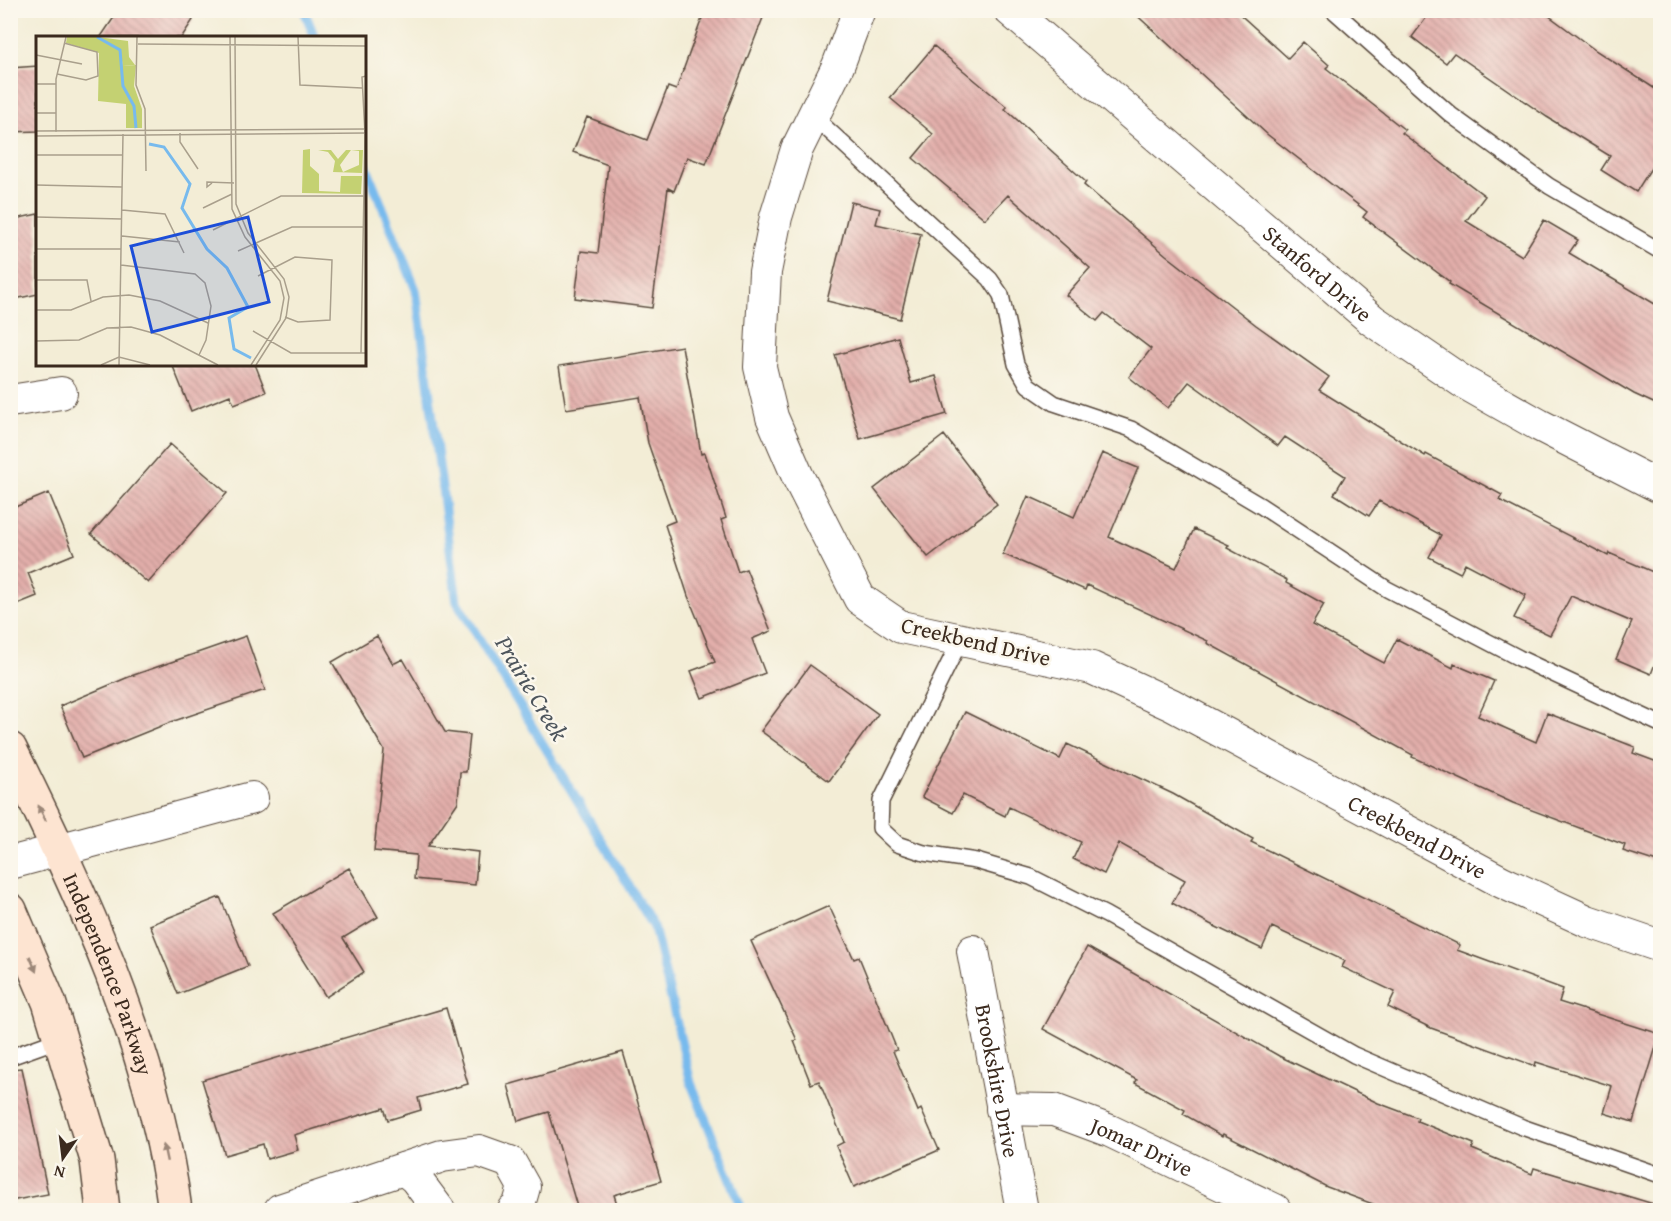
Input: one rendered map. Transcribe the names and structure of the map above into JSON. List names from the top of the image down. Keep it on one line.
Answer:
{"streets":{"main road":["Independence Parkway"],"street":["Stanford Drive","Creekbend Drive","Brookshire Drive","Jomar Drive"]},"crossings":[["Brookshire Drive","Jomar Drive"]],"water":["Prairie Creek"],"north":"bottom"}
